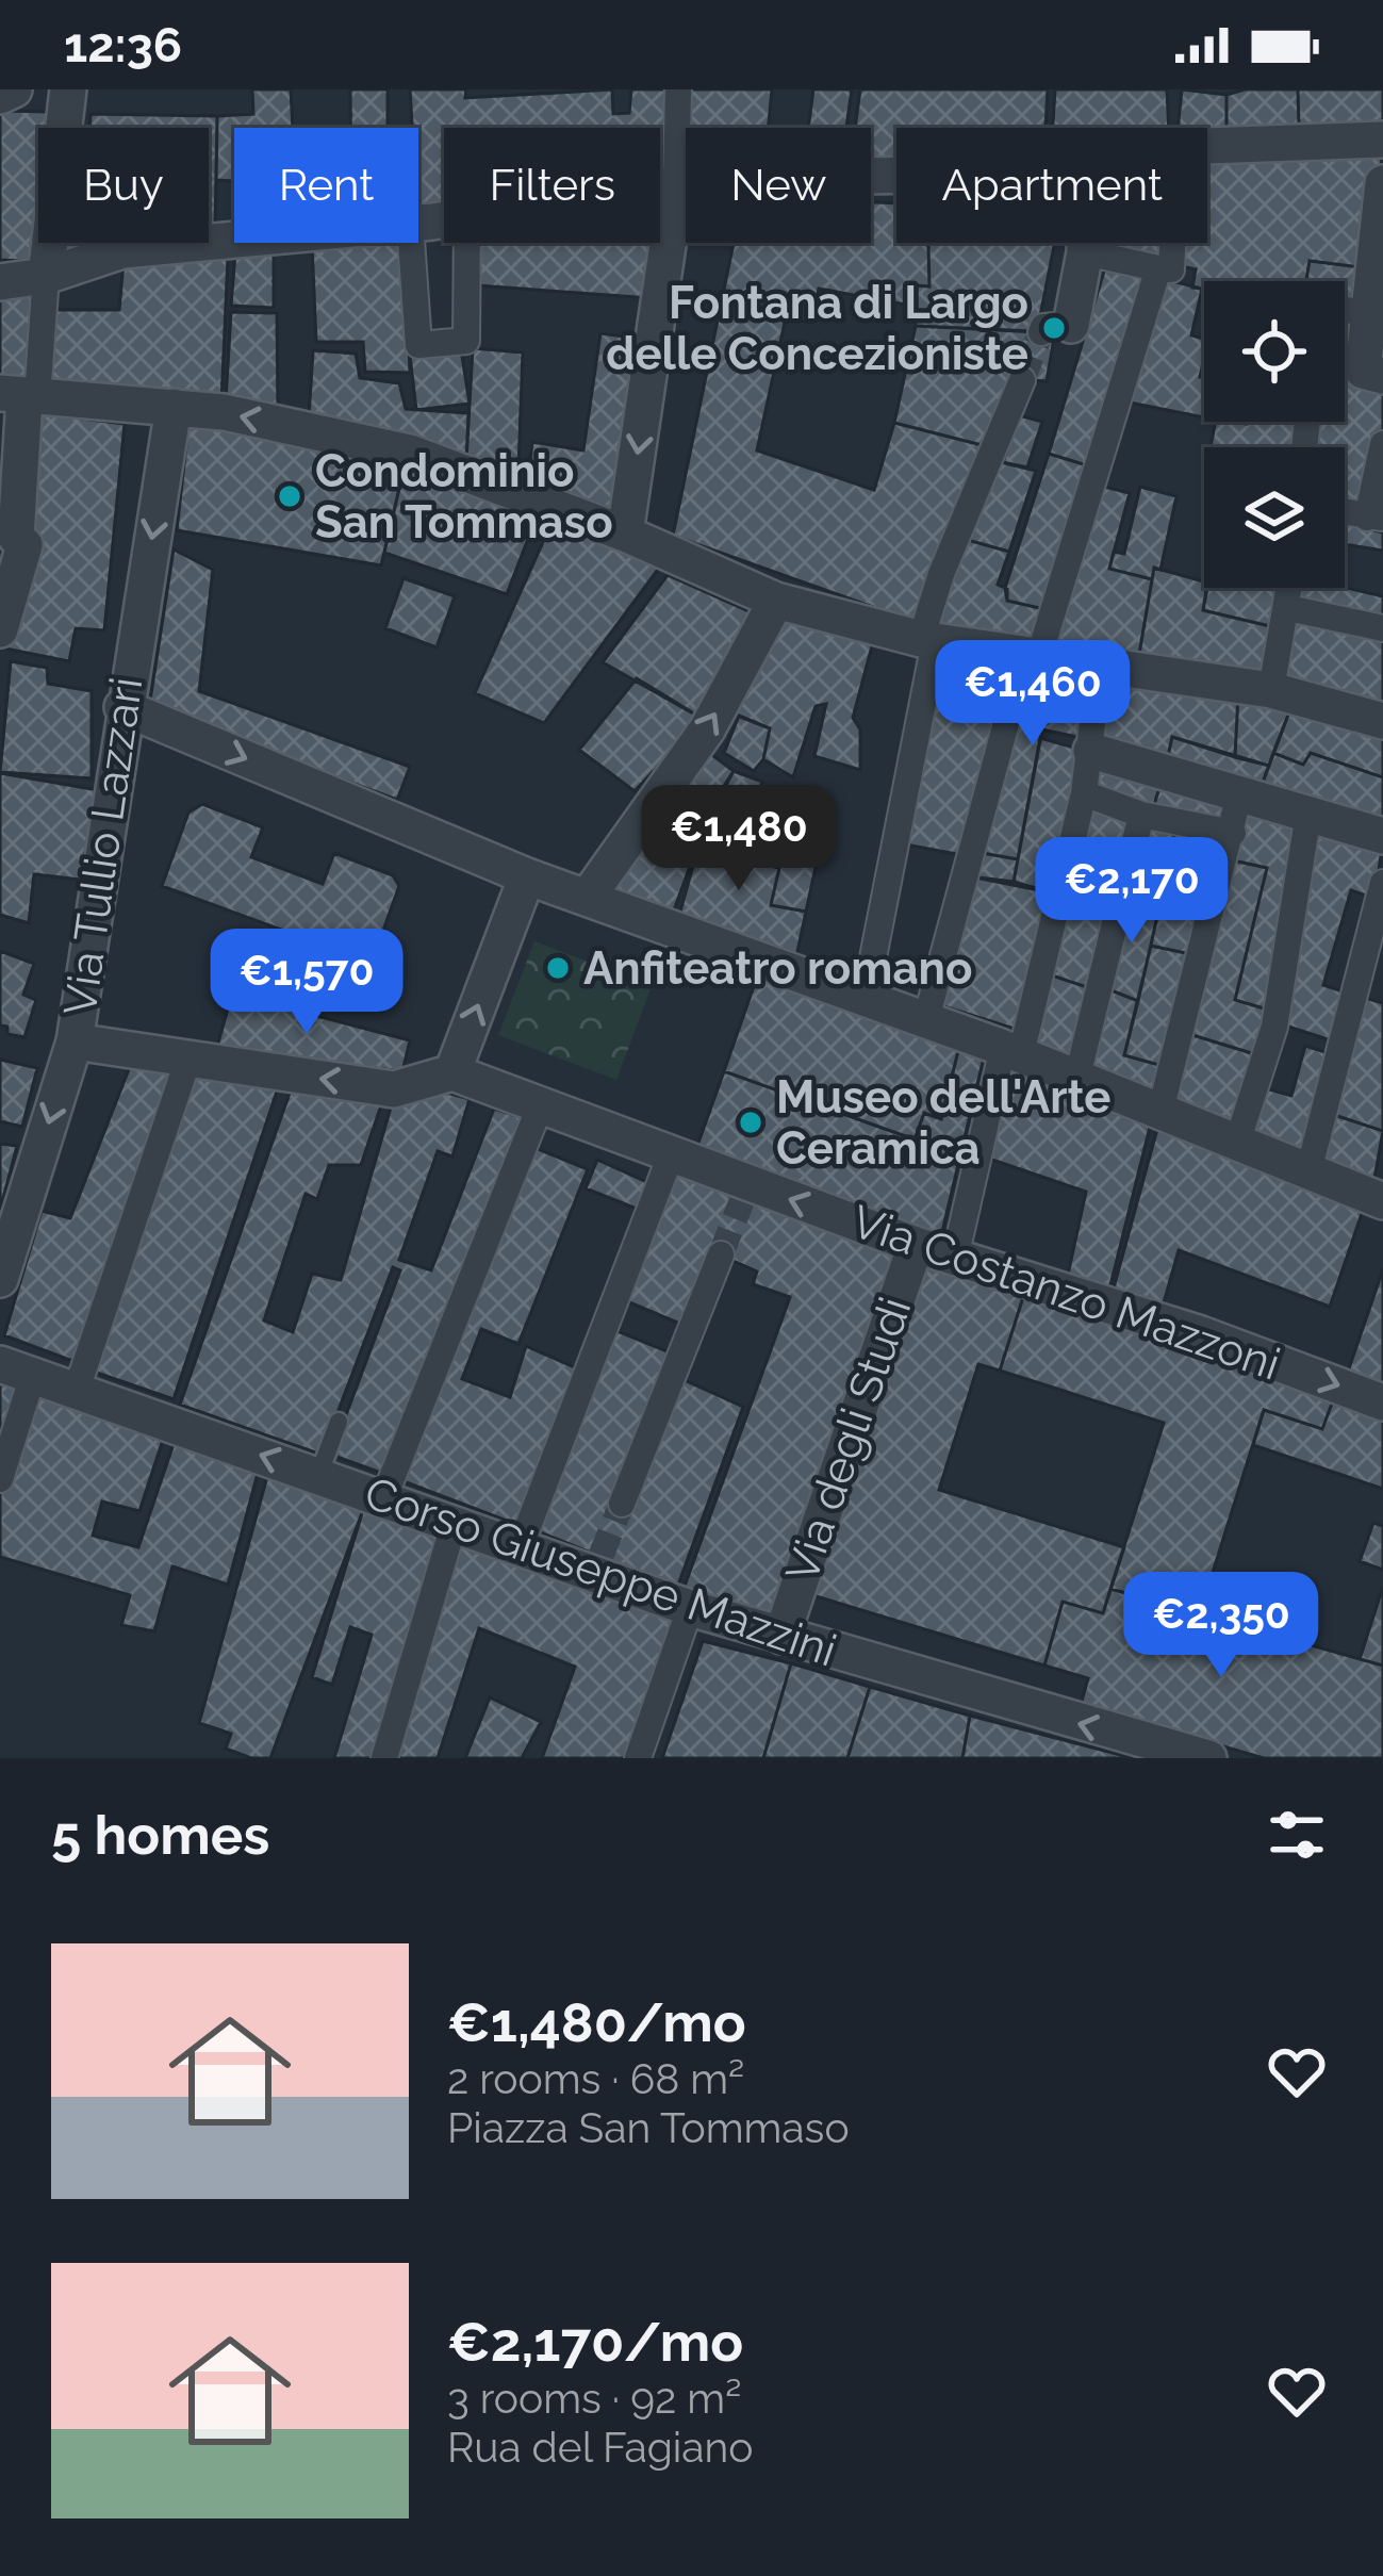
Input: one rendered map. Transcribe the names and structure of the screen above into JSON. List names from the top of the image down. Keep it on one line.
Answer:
{"streets":{"street":["Via Tullio Lazzari","Via Costanzo Mazzoni","Via degli Studi","Corso Giuseppe Mazzini"]},"crossings":[["Via Costanzo Mazzoni","Via degli Studi"],["Via degli Studi","Corso Giuseppe Mazzini"]],"one_way":["Corso Giuseppe Mazzini"],"places":["Fontana di Largo delle Concezioniste","Condominio San Tommaso","Anfiteatro romano","Museo dell'Arte Ceramica"],"page":{"status":"12:36","chip":["Buy","Rent","Filters","New","Apartment"],"price":["€1,460","€1,480","€2,170","€1,570","€2,350"],"heading":"5 homes","list":[{"name":"€1,480/mo","note":"2 rooms · 68 m² · Piazza San Tommaso"},{"name":"€2,170/mo","note":"3 rooms · 92 m² · Rua del Fagiano"}]}}
